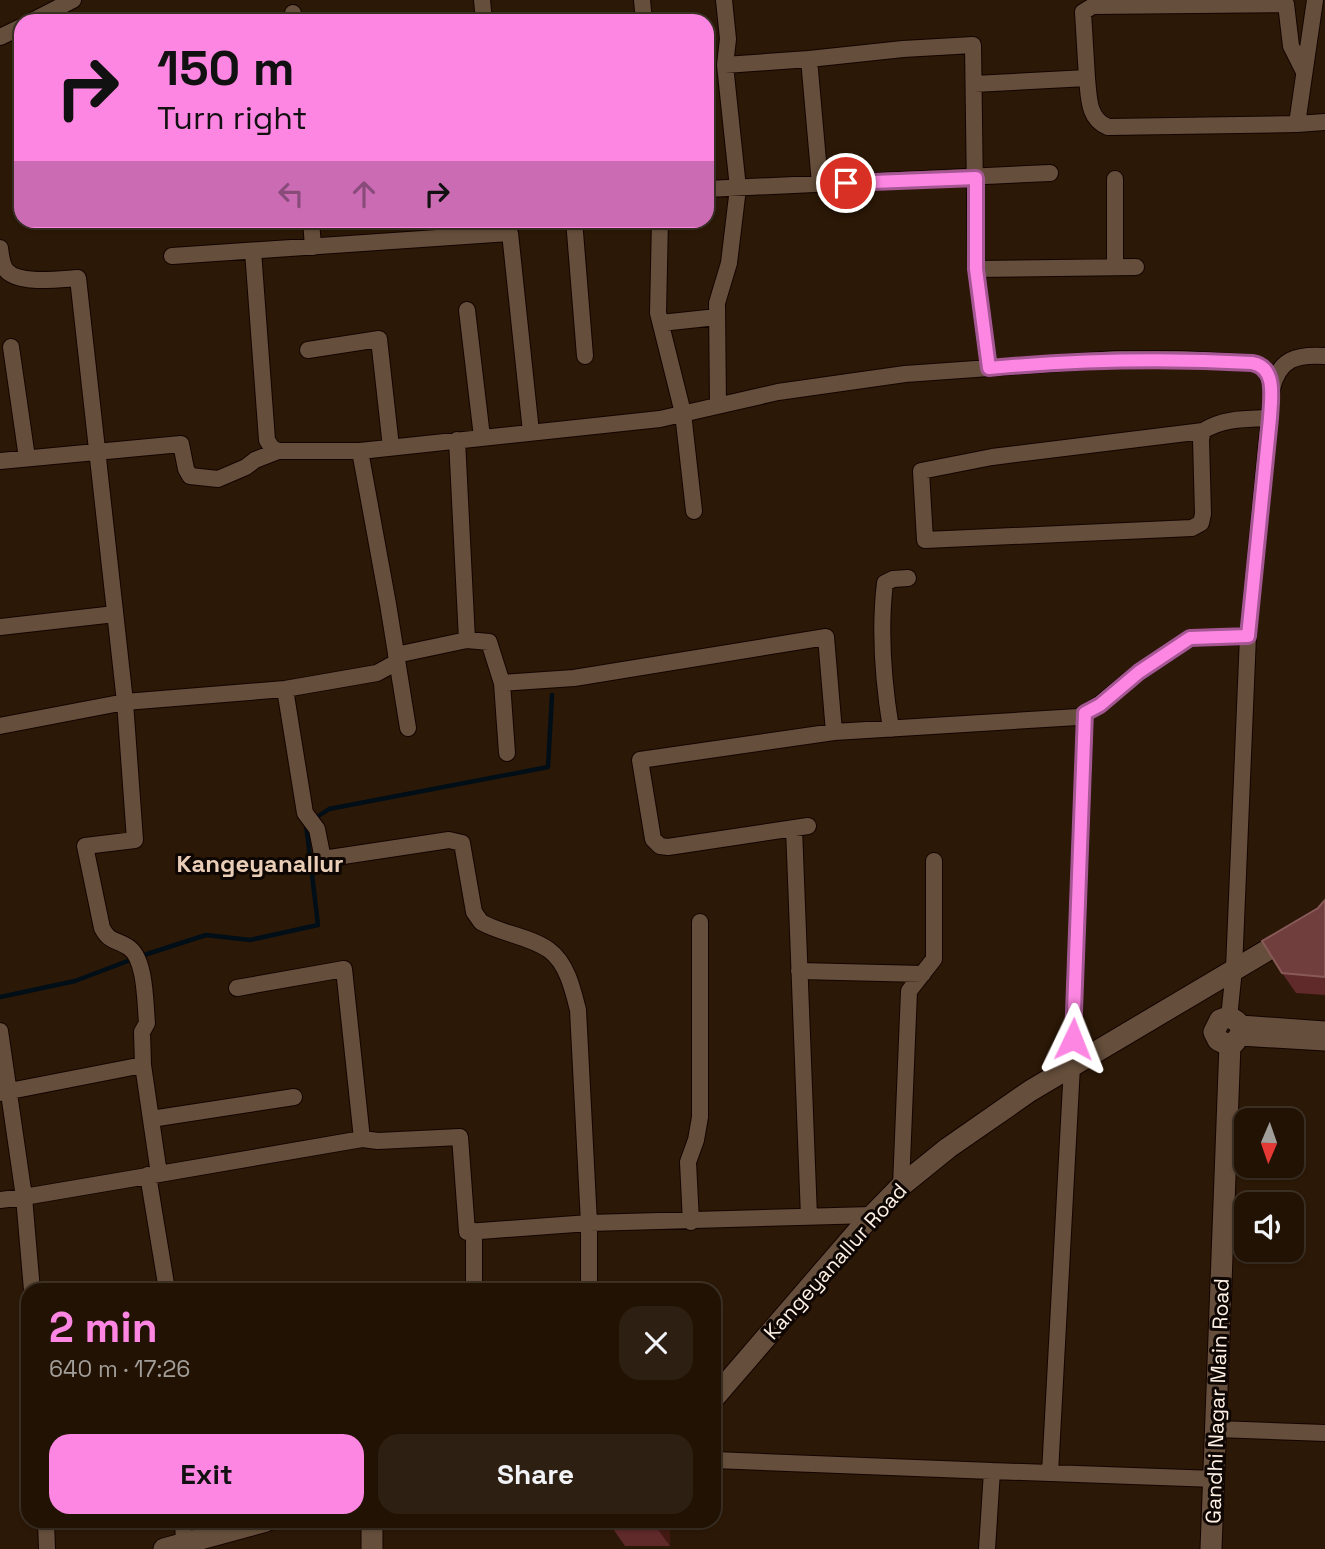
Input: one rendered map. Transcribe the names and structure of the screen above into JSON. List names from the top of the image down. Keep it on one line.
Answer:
{"streets":{"street":["Kangeyanallur Road","Gandhi Nagar Main Road"]},"districts":["Kangeyanallur"],"north":"bottom","page":{"turn":["150 m","Turn right"],"heading":["2 min","640 m · 17:26"],"buttons":["Exit","Share"]}}
